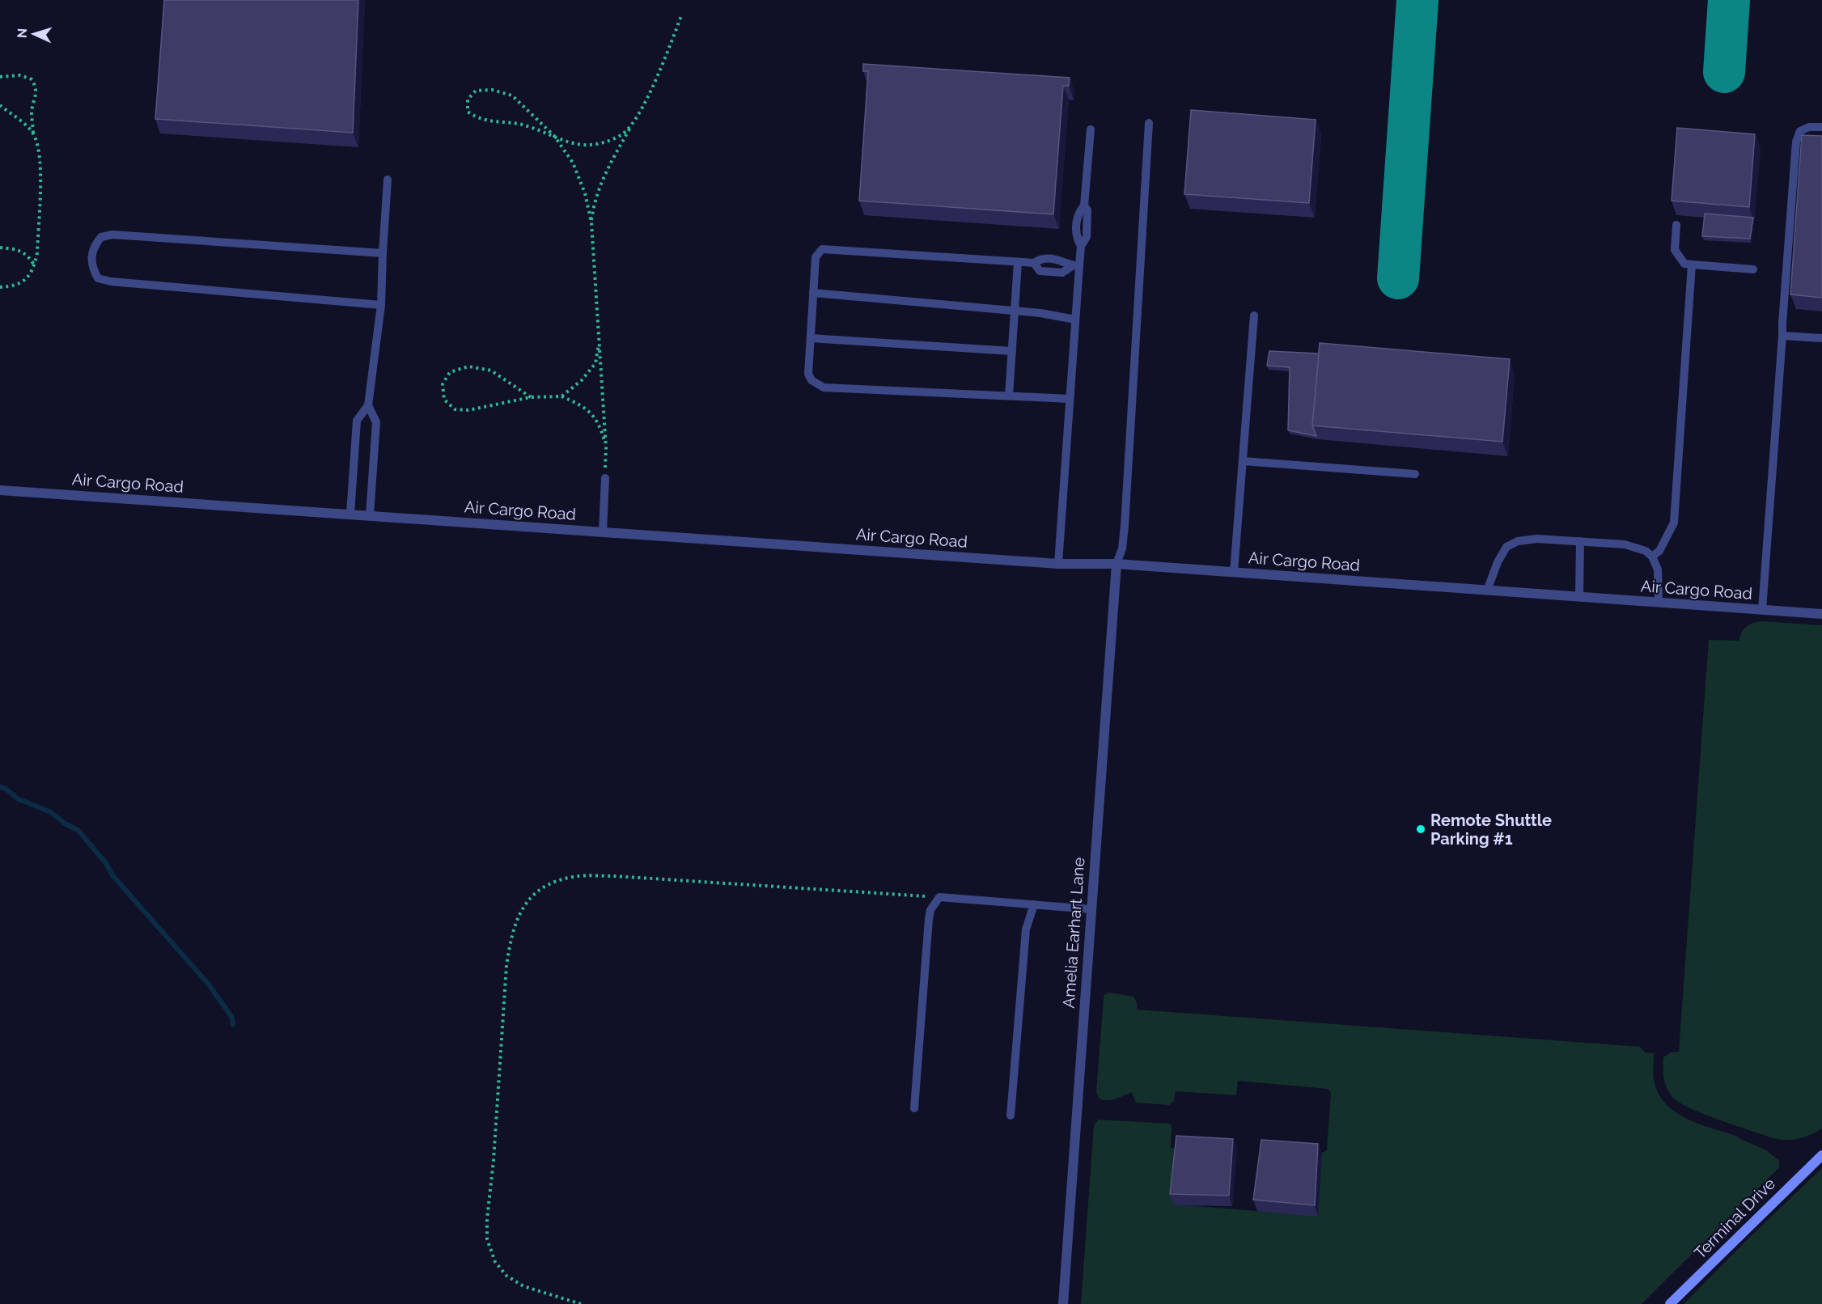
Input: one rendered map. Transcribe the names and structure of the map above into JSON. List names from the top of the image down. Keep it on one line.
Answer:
{"streets":{"main road":["Terminal Drive"],"street":["Air Cargo Road","Amelia Earhart Lane"]},"crossings":[["Air Cargo Road","Amelia Earhart Lane"]],"places":["Remote Shuttle Parking #1"],"north":"left"}
